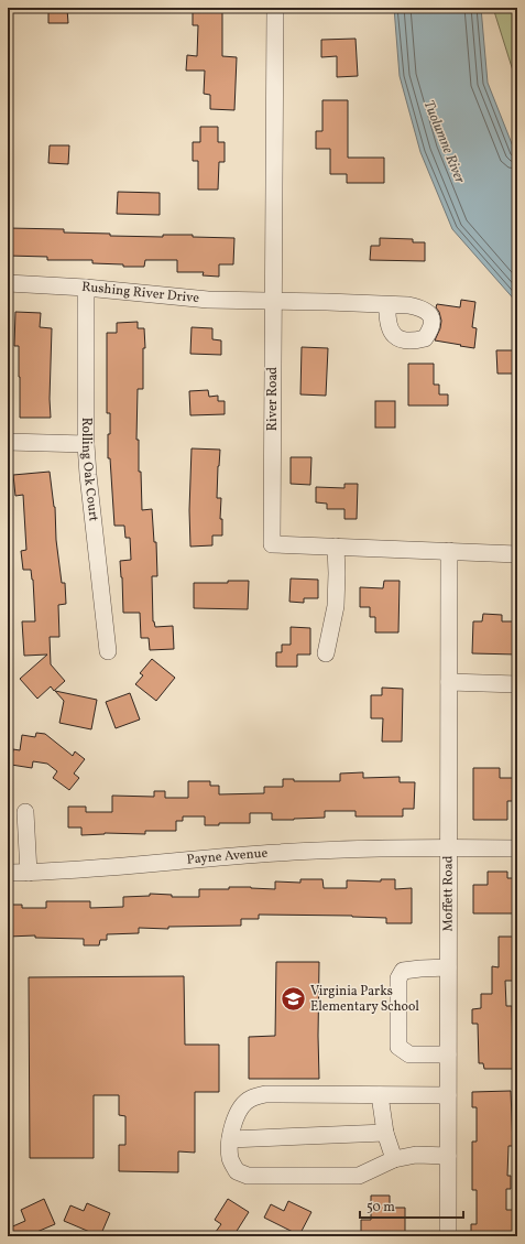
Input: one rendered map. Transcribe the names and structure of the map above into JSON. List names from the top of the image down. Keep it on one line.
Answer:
{"streets":{"street":["Rushing River Drive","River Road","Rolling Oak Court","Payne Avenue","Moffett Road"]},"crossings":[["Rushing River Drive","River Road"],["Rushing River Drive","Rolling Oak Court"],["River Road","Moffett Road"],["Payne Avenue","Moffett Road"]],"water":["Tuolumne River"],"places":{"school or university":["Virginia Parks Elementary School"]},"scale_bar":"50 m"}
